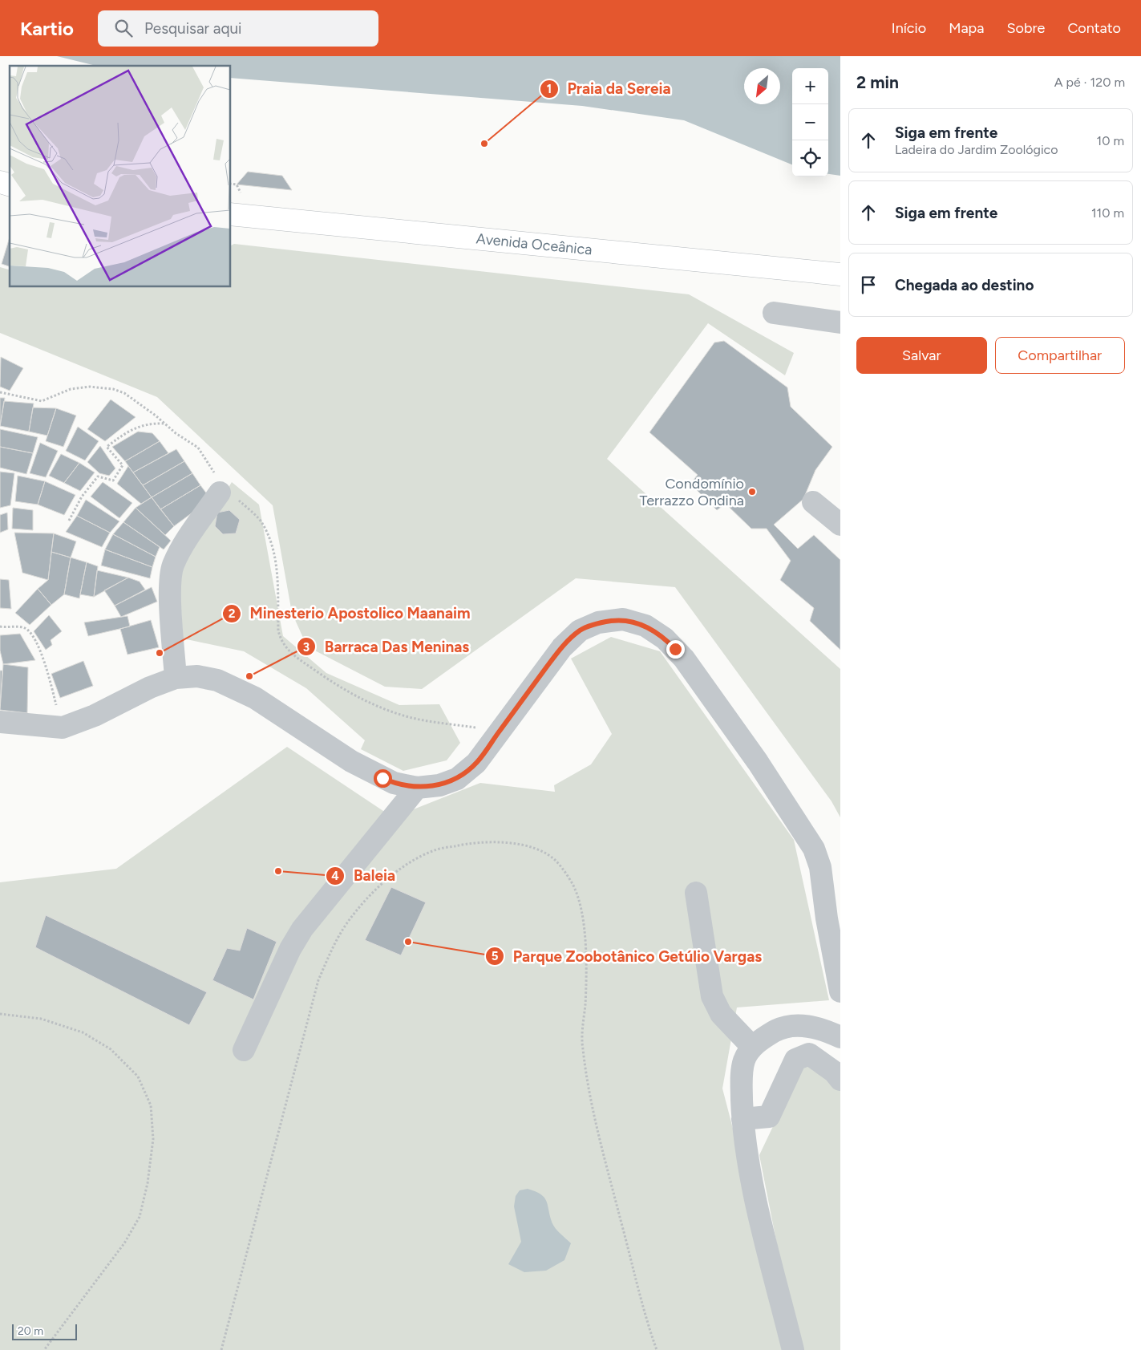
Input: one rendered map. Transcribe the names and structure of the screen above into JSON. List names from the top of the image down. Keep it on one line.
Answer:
{"streets":{"main road":["Avenida Oceânica"]},"places":["Praia da Sereia","Condomínio Terrazzo Ondina","Minesterio Apostolico Maanaim","Barraca Das Meninas","Baleia","Parque Zoobotânico Getúlio Vargas"],"scale_bar":"20 m","north":"bottom left","page":{"header":"Kartio","search":"Pesquisar aqui","nav":["Início","Mapa","Sobre","Contato"],"heading":["2 min","A pé · 120 m"],"map_buttons":["+","−"],"list":[["Siga em frente","Ladeira do Jardim Zoológico","10 m"],["Siga em frente","110 m"],"Chegada ao destino"],"buttons":["Salvar","Compartilhar"],"scale":"20 m"}}
